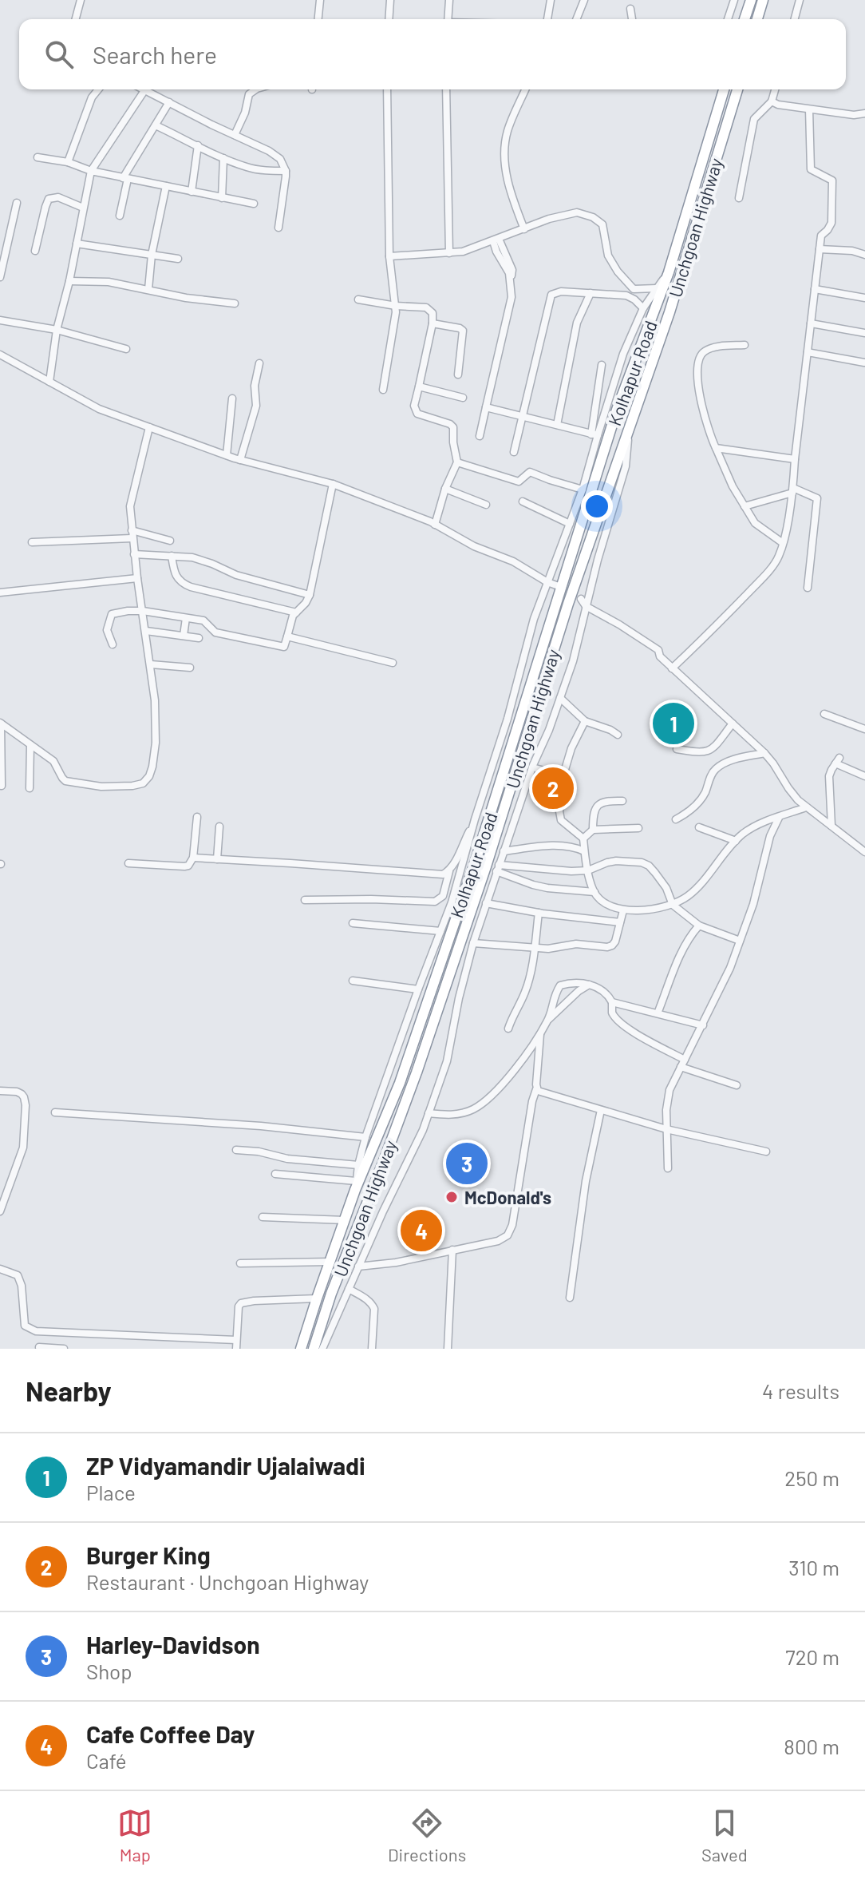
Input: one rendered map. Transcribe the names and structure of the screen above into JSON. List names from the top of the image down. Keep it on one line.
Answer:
{"streets":{"highway":["Unchgoan Highway","Kolhapur Road"]},"places":["McDonald's"],"page":{"search":"Search here","pins":["1","2","3","4"],"heading":["Nearby","4 results"],"list":[{"mark":"1","name":"ZP Vidyamandir Ujalaiwadi","note":"Place","value":"250 m"},{"mark":"2","name":"Burger King","note":"Restaurant · Unchgoan Highway","value":"310 m"},{"mark":"3","name":"Harley-Davidson","note":"Shop","value":"720 m"},{"mark":"4","name":"Cafe Coffee Day","note":"Café","value":"800 m"}],"nav":["Map","Directions","Saved"]}}
